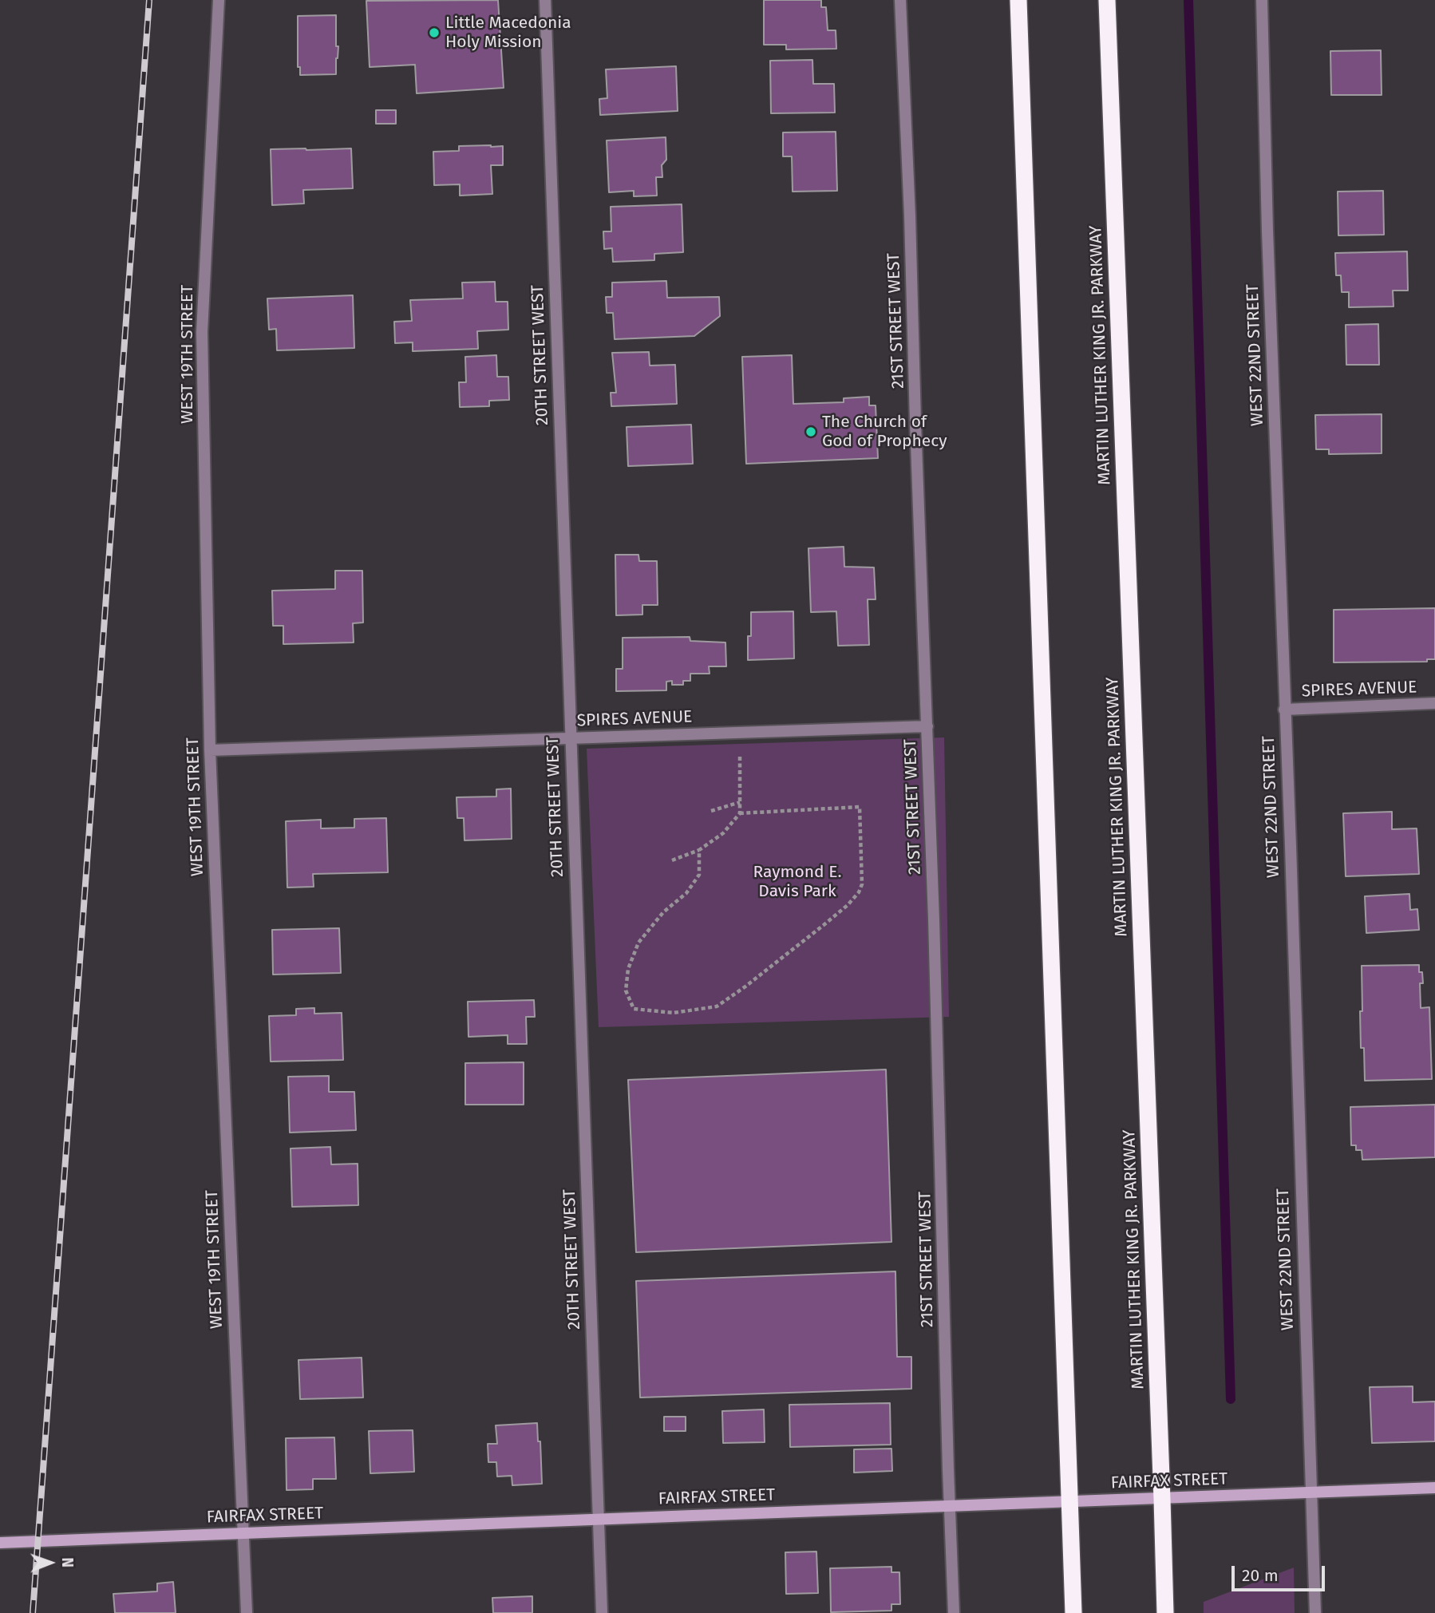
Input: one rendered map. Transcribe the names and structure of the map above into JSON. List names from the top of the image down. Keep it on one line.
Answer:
{"streets":{"highway":["MARTIN LUTHER KING JR. PARKWAY"],"street":["21ST STREET WEST","WEST 19TH STREET","20TH STREET WEST","WEST 22ND STREET","SPIRES AVENUE","FAIRFAX STREET"]},"crossings":[["21ST STREET WEST","SPIRES AVENUE"],["21ST STREET WEST","FAIRFAX STREET"],["WEST 19TH STREET","SPIRES AVENUE"],["WEST 19TH STREET","FAIRFAX STREET"],["20TH STREET WEST","SPIRES AVENUE"],["20TH STREET WEST","FAIRFAX STREET"],["MARTIN LUTHER KING JR. PARKWAY","FAIRFAX STREET"],["WEST 22ND STREET","SPIRES AVENUE"],["WEST 22ND STREET","FAIRFAX STREET"]],"parks":["Raymond E. Davis Park"],"places":["Little Macedonia Holy Mission","The Church of God of Prophecy"],"scale_bar":"20 m","north":"right"}
